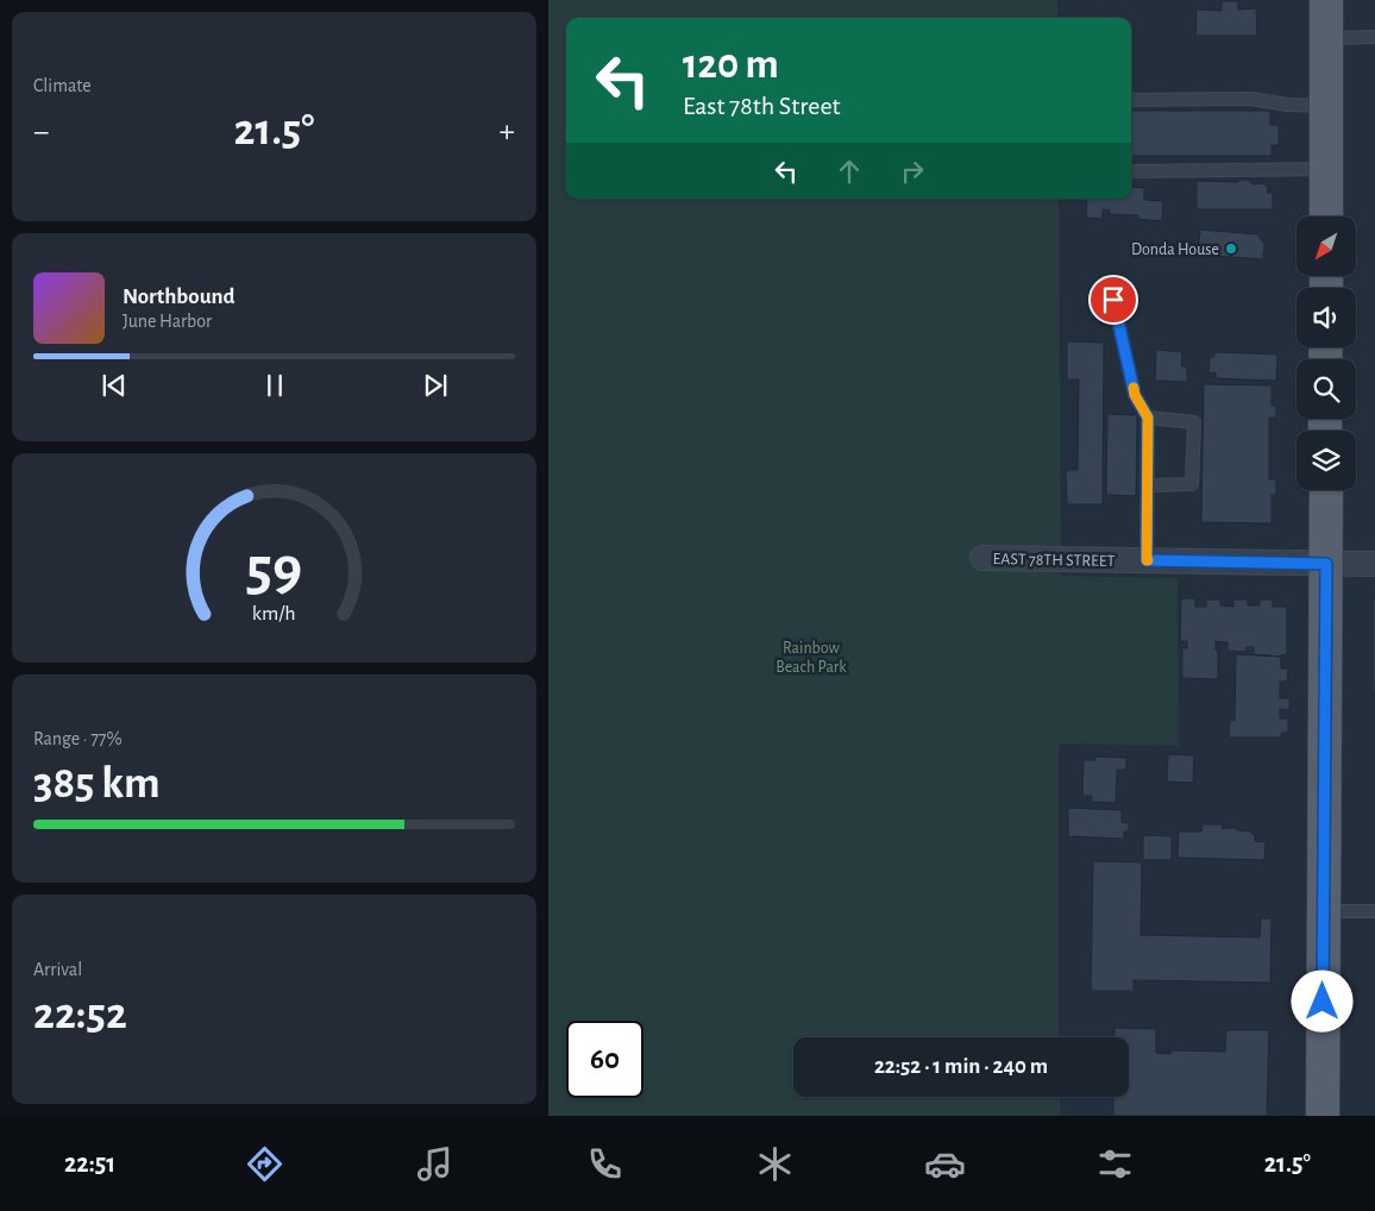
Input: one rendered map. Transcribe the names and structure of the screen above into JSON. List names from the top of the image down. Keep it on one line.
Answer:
{"streets":{"street":["EAST 78TH STREET"]},"parks":["Rainbow Beach Park"],"places":["Donda House"],"north":"bottom left","page":{"tile":["Climate",["Range · 77%","385 km"],["Arrival","22:52"]],"turn":["120 m","East 78th Street"],"heat":["−","21.5°","+"],"song":["Northbound","June Harbor"],"limit":"60","trip":"22:52 · 1 min · 240 m","tabs":["22:51","21.5°"],"gauge":["59","km/h"]}}
